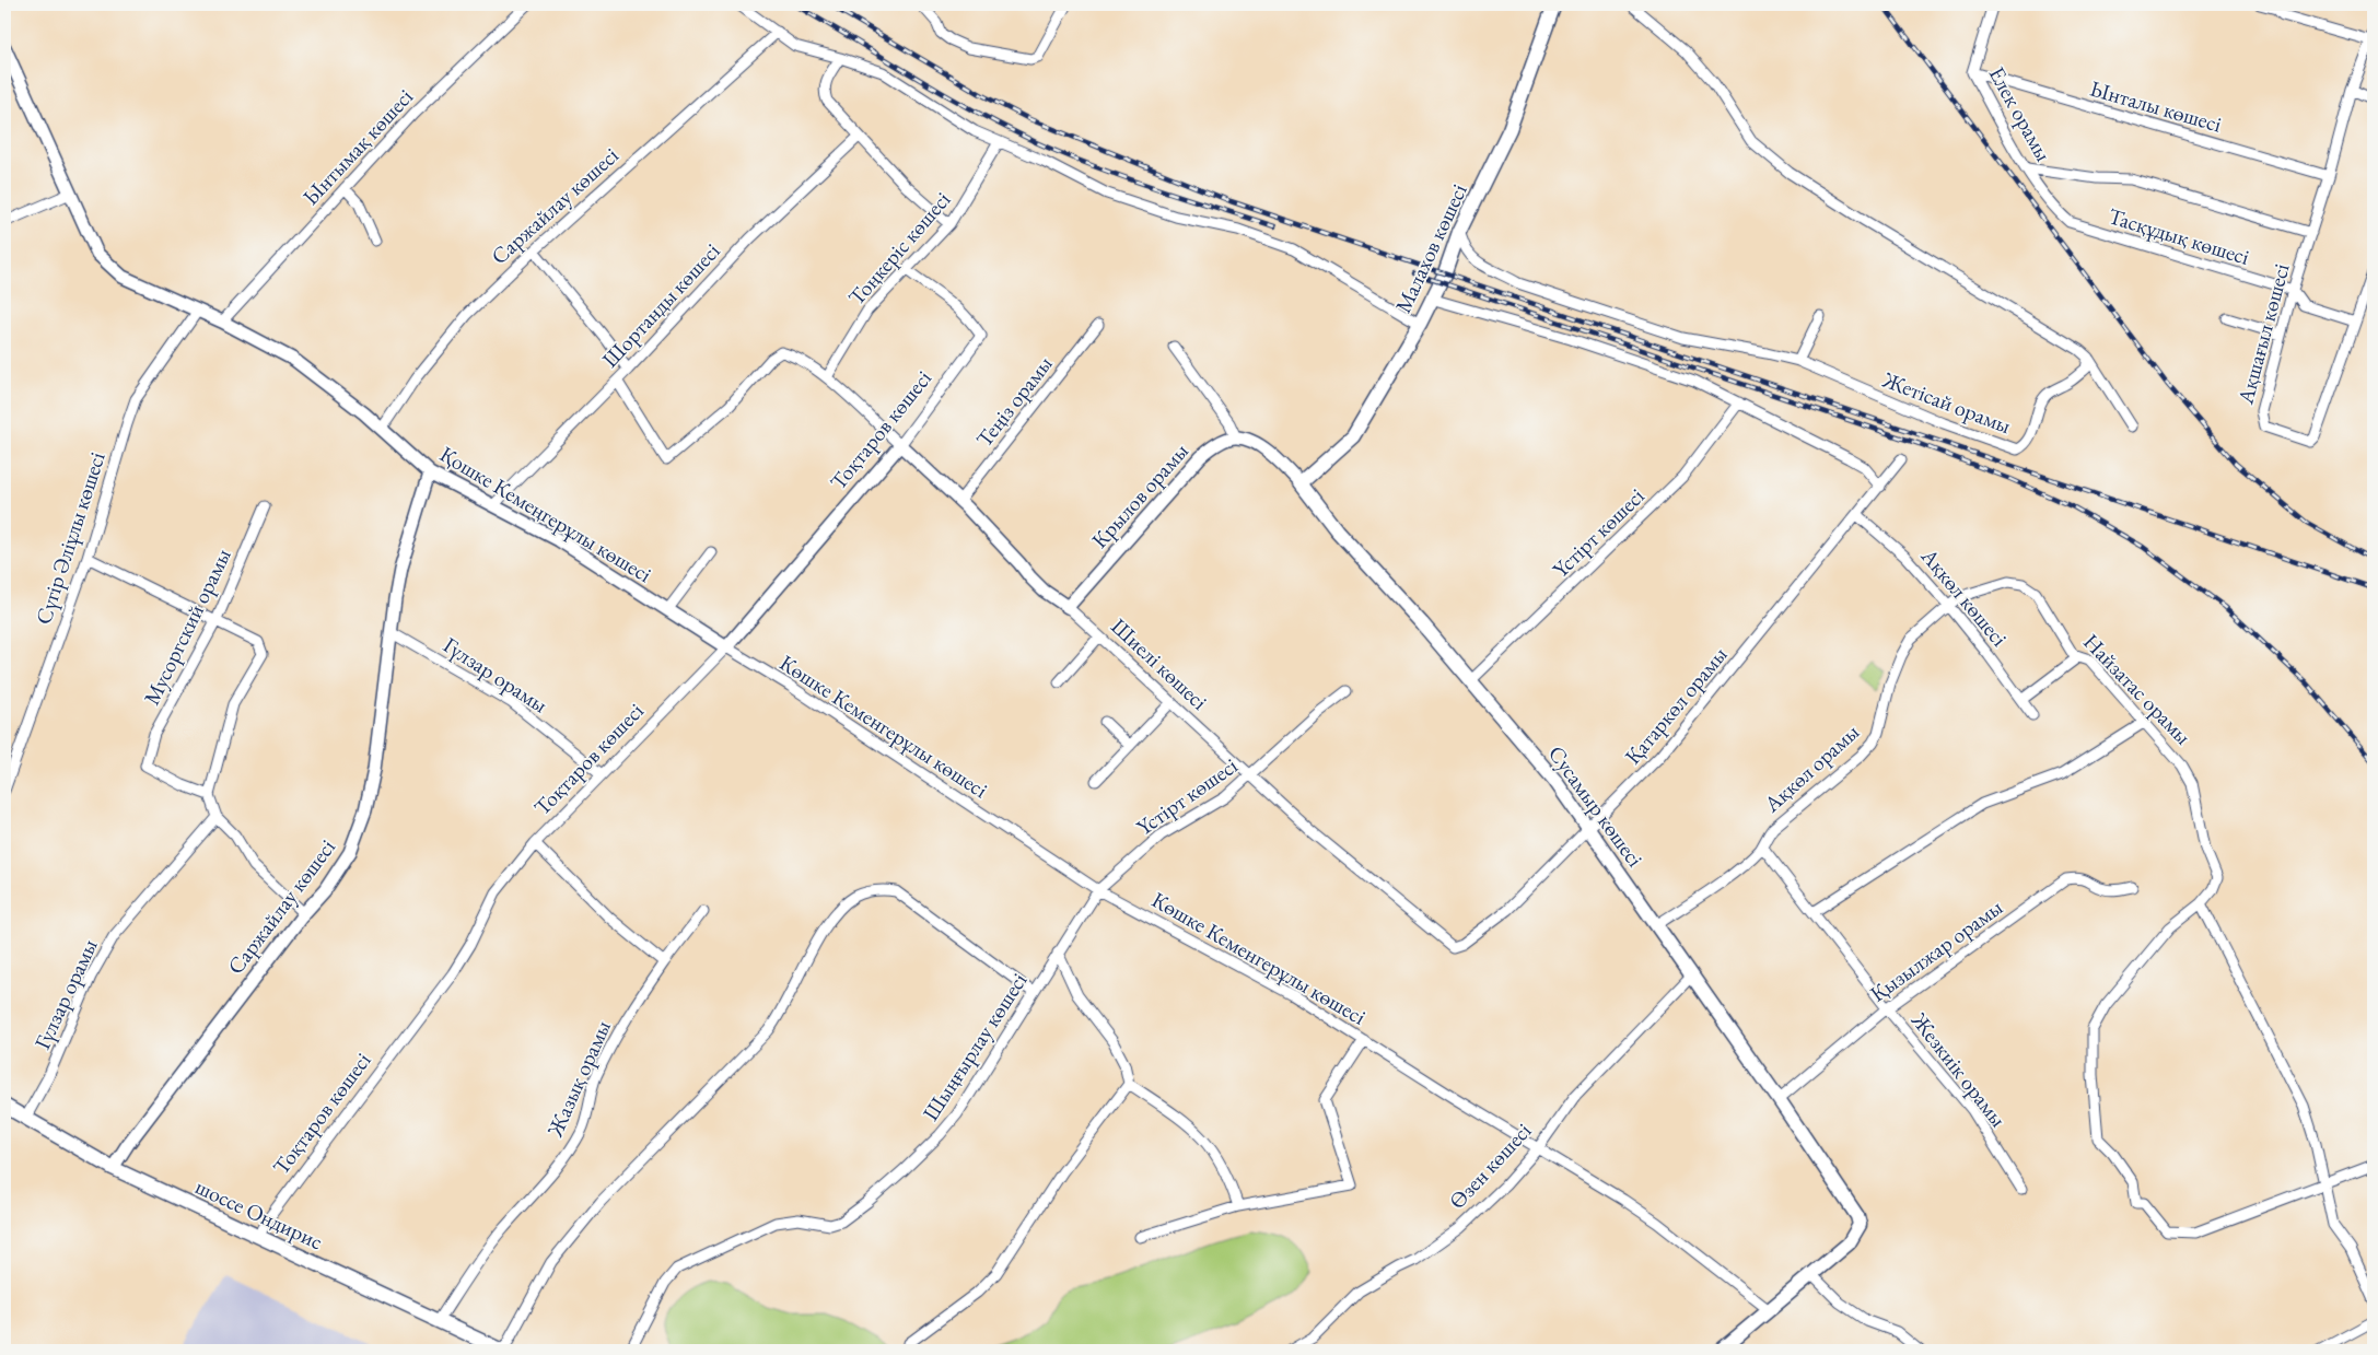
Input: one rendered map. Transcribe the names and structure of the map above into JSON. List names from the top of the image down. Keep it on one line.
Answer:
{"streets":{"main road":["Малахов көшесі","Сусамыр көшесі","шоссе Ондирис"],"street":["Ынталы көшесі","Елек орамы","Ынтымақ көшесі","Саржайлау көшесі","Тасқұдық көшесі","Тоңкерiс көшесі","Шортанды көшесі","Ақшағыл көшесі","Теңіз орамы","Жетісай орамы","Тоқтаров көшесі","Крылов орамы","Қошке Кемеңгерұлы көшесі","Үстірт көшесі","Сүгір Әліұлы көшесі","Ақкөл көшесі","Мусоргский орамы","Шиелі көшесі","Гүлзар орамы","Найзатас орамы","Қатаркөл орамы","Көшке Кеменгерұлы көшесі","Ақкөл орамы","Қызылжар орамы","Шыңғырлау көшесі","Жезкиік орамы","Жазық орамы","Өзен көшесі"]},"crossings":[["Ынталы көшесі","Елек орамы"],["Ынталы көшесі","Ақшағыл көшесі"],["Елек орамы","Тасқұдық көшесі"],["Ынтымақ көшесі","Қошке Кемеңгерұлы көшесі"],["Саржайлау көшесі","Қошке Кемеңгерұлы көшесі"],["Саржайлау көшесі","Гүлзар орамы"],["Саржайлау көшесі","шоссе Ондирис"],["Тасқұдық көшесі","Ақшағыл көшесі"],["Тоңкерiс көшесі","Тоқтаров көшесі"],["Тоңкерiс көшесі","Шиелі көшесі"],["Малахов көшесі","Жетісай орамы"],["Малахов көшесі","Сусамыр көшесі"],["Шортанды көшесі","Қошке Кемеңгерұлы көшесі"],["Шортанды көшесі","Шиелі көшесі"],["Теңіз орамы","Шиелі көшесі"],["Тоқтаров көшесі","Қошке Кемеңгерұлы көшесі"],["Тоқтаров көшесі","Шиелі көшесі"],["Тоқтаров көшесі","Гүлзар орамы"],["Тоқтаров көшесі","Көшке Кеменгерұлы көшесі"],["Тоқтаров көшесі","шоссе Ондирис"],["Крылов орамы","Шиелі көшесі"],["Крылов орамы","Сусамыр көшесі"],["Қошке Кемеңгерұлы көшесі","Сүгір Әліұлы көшесі"],["Қошке Кемеңгерұлы көшесі","Көшке Кеменгерұлы көшесі"],["Үстірт көшесі","Шиелі көшесі"],["Үстірт көшесі","Көшке Кеменгерұлы көшесі"],["Үстірт көшесі","Сусамыр көшесі"],["Үстірт көшесі","Шыңғырлау көшесі"],["Ақкөл көшесі","Найзатас орамы"],["Ақкөл көшесі","Қатаркөл орамы"],["Ақкөл көшесі","Ақкөл орамы"],["Шиелі көшесі","Қатаркөл орамы"],["Гүлзар орамы","шоссе Ондирис"],["Найзатас орамы","Ақкөл орамы"],["Қатаркөл орамы","Сусамыр көшесі"],["Көшке Кеменгерұлы көшесі","Шыңғырлау көшесі"],["Көшке Кеменгерұлы көшесі","Өзен көшесі"],["Ақкөл орамы","Сусамыр көшесі"],["Ақкөл орамы","Жезкиік орамы"],["Сусамыр көшесі","Қызылжар орамы"],["Сусамыр көшесі","Өзен көшесі"],["Қызылжар орамы","Жезкиік орамы"],["Жазық орамы","шоссе Ондирис"]]}
